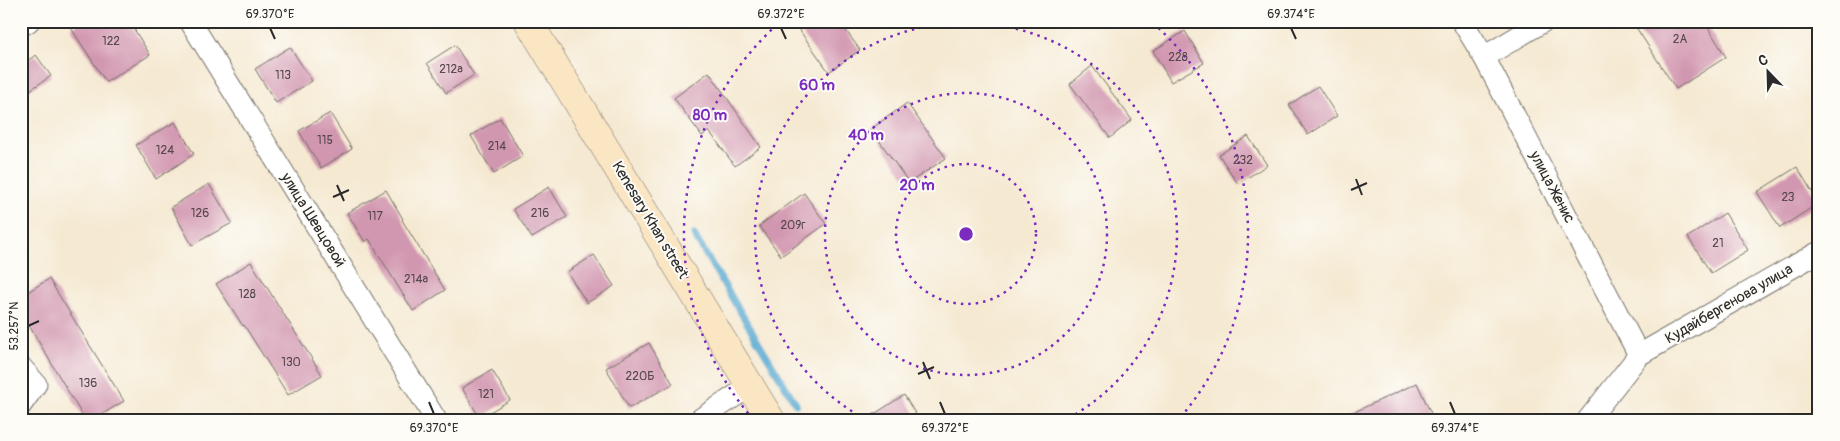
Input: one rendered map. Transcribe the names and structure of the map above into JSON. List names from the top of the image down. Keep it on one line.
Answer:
{"streets":{"main road":["Kenesary Khan street"],"street":["улица Женис","улица Шевцовой","Кудайбергенова улица"]},"crossings":[["улица Женис","Кудайбергенова улица"]],"house_numbers":["2А","122","228","212а","113","115","214","124","232","23","126","216","117","209г","21","214а","128","130","220Б","136","121"],"north":"top left","coordinates":["69.370°E","69.372°E","69.374°E","53.257°N"],"rings":["60 m","80 m","40 m","20 m"]}
